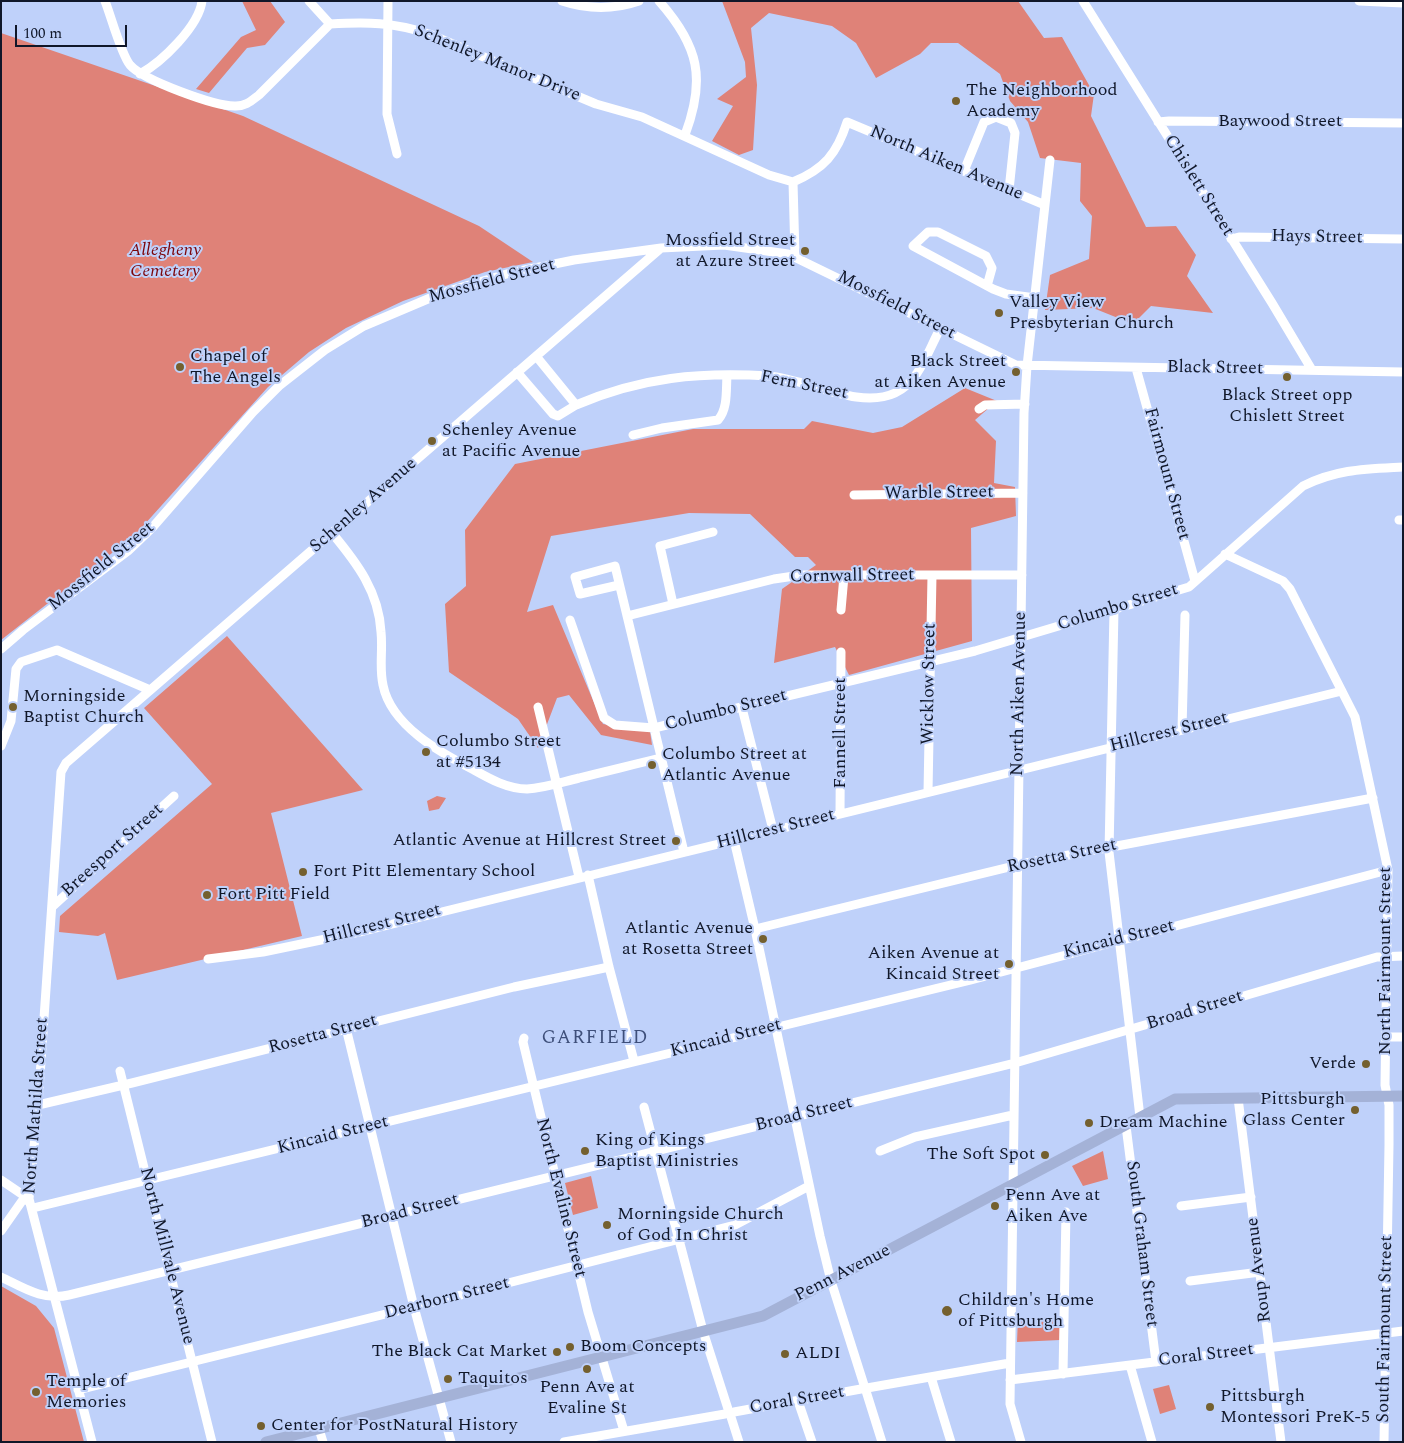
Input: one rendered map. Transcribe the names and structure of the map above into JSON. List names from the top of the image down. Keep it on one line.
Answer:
{"streets":{"main road":["Penn Avenue"],"street":["Schenley Manor Drive","Baywood Street","North Aiken Avenue","Chislett Street","Hays Street","Mossfield Street","Black Street","Fern Street","Fairmount Street","Warble Street","Schenley Avenue","Cornwall Street","Columbo Street","Wicklow Street","Fannell Street","Hillcrest Street","Breesport Street","Rosetta Street","Kincaid Street","North Fairmount Street","Broad Street","North Mathilda Street","North Evaline Street","South Graham Street","North Millvale Avenue","Roup Avenue","Dearborn Street","South Fairmount Street","Coral Street"]},"crossings":[["Schenley Manor Drive","North Aiken Avenue"],["Baywood Street","Chislett Street"],["North Aiken Avenue","Mossfield Street"],["North Aiken Avenue","Black Street"],["North Aiken Avenue","Warble Street"],["North Aiken Avenue","Cornwall Street"],["North Aiken Avenue","Columbo Street"],["North Aiken Avenue","Hillcrest Street"],["North Aiken Avenue","Rosetta Street"],["North Aiken Avenue","Kincaid Street"],["North Aiken Avenue","Broad Street"],["North Aiken Avenue","Penn Avenue"],["North Aiken Avenue","Coral Street"],["Chislett Street","Hays Street"],["Chislett Street","Black Street"],["Mossfield Street","Black Street"],["Mossfield Street","Fern Street"],["Mossfield Street","Schenley Avenue"],["Black Street","Fairmount Street"],["Fern Street","Schenley Avenue"],["Fairmount Street","Columbo Street"],["Schenley Avenue","Columbo Street"],["Schenley Avenue","North Mathilda Street"],["Cornwall Street","Wicklow Street"],["Columbo Street","Wicklow Street"],["Columbo Street","Fannell Street"],["Columbo Street","North Fairmount Street"],["Wicklow Street","Hillcrest Street"],["Fannell Street","Hillcrest Street"],["Hillcrest Street","North Fairmount Street"],["Breesport Street","North Mathilda Street"],["Rosetta Street","North Fairmount Street"],["Rosetta Street","North Mathilda Street"],["Rosetta Street","North Millvale Avenue"],["Kincaid Street","North Fairmount Street"],["Kincaid Street","North Mathilda Street"],["Kincaid Street","North Evaline Street"],["Kincaid Street","North Millvale Avenue"],["North Fairmount Street","Broad Street"],["North Fairmount Street","Penn Avenue"],["North Fairmount Street","South Fairmount Street"],["Broad Street","North Mathilda Street"],["Broad Street","North Evaline Street"],["Broad Street","North Millvale Avenue"],["North Mathilda Street","Dearborn Street"],["North Evaline Street","Penn Avenue"],["North Evaline Street","Dearborn Street"],["North Evaline Street","Coral Street"],["South Graham Street","Penn Avenue"],["South Graham Street","Coral Street"],["North Millvale Avenue","Dearborn Street"],["Roup Avenue","Penn Avenue"],["Roup Avenue","Coral Street"],["Penn Avenue","South Fairmount Street"],["South Fairmount Street","Coral Street"]],"districts":["GARFIELD"],"parks":["Allegheny Cemetery"],"places":["The Neighborhood Academy","Mossfield Street at Azure Street","Valley View Presbyterian Church","Chapel of The Angels","Black Street at Aiken Avenue","Black Street opp Chislett Street","Schenley Avenue at Pacific Avenue","Morningside Baptist Church","Columbo Street at #5134","Columbo Street at Atlantic Avenue","Atlantic Avenue at Hillcrest Street","Fort Pitt Elementary School","Fort Pitt Field","Atlantic Avenue at Rosetta Street","Aiken Avenue at Kincaid Street","Verde","Pittsburgh Glass Center","Dream Machine","King of Kings Baptist Ministries","The Soft Spot","Penn Ave at Aiken Ave","Morningside Church of God In Christ","Children's Home of Pittsburgh","Boom Concepts","The Black Cat Market","ALDI","Penn Ave at Evaline St","Taquitos","Temple of Memories","Pittsburgh Montessori PreK-5","Center for PostNatural History"],"scale_bar":"100 m"}
